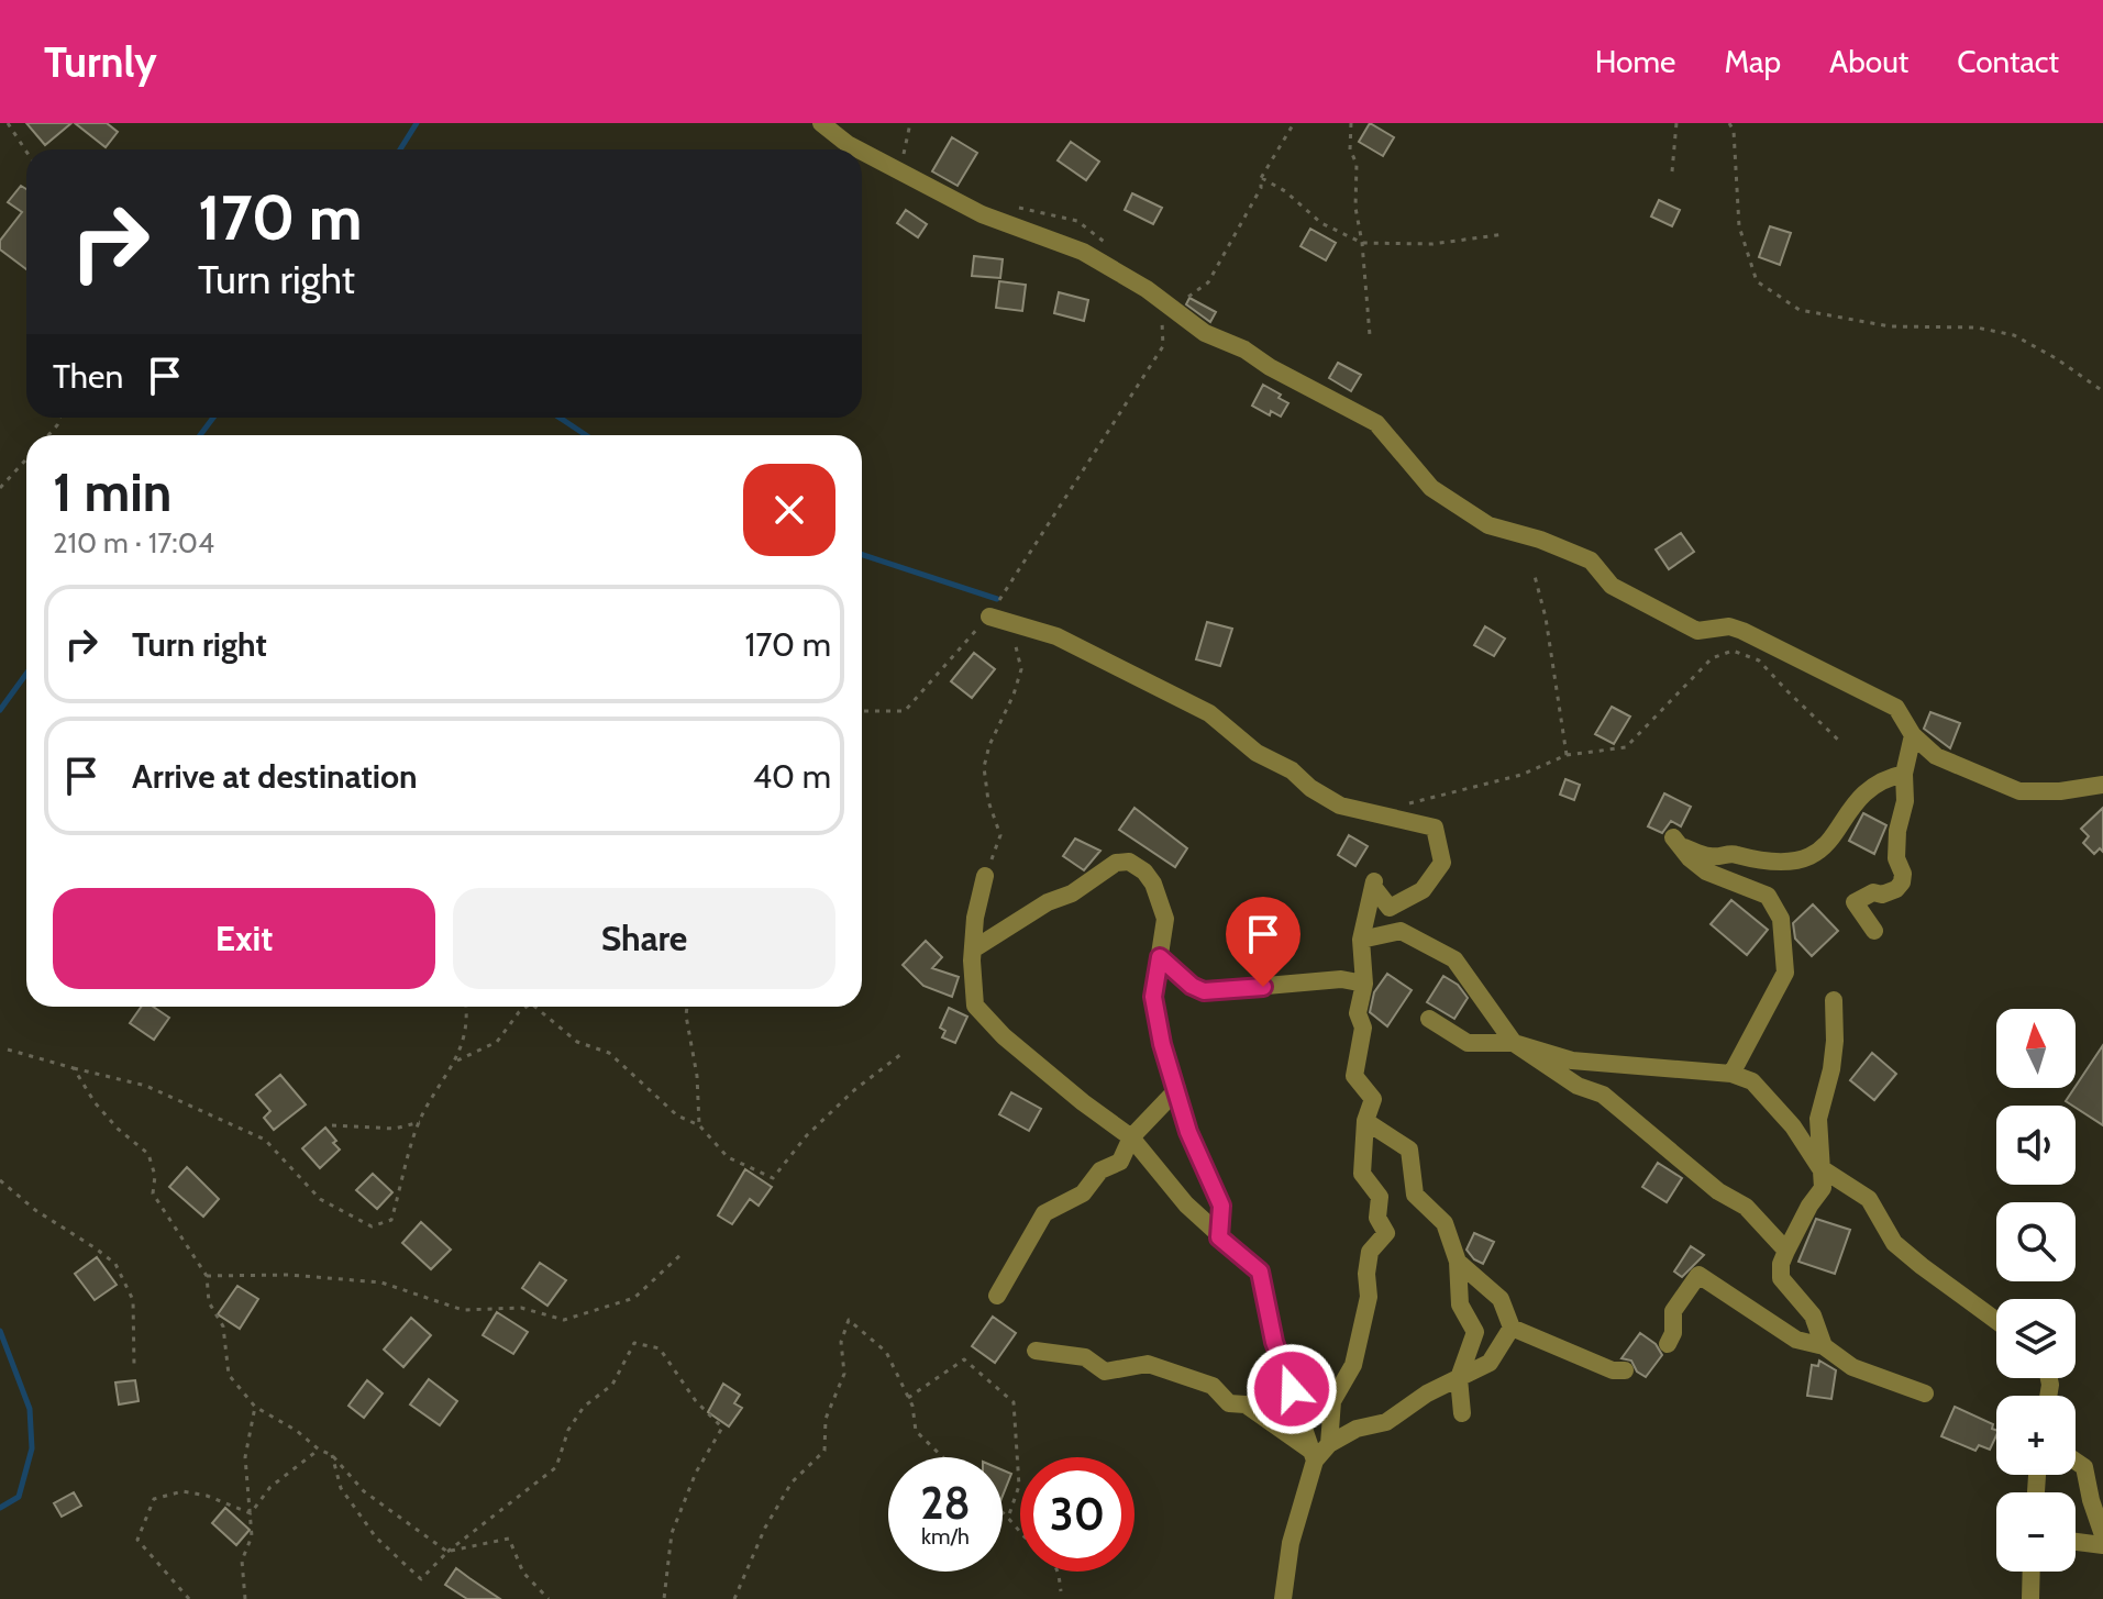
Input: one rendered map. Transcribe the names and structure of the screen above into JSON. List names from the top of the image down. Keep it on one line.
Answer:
{"north":"top","page":{"header":"Turnly","nav":["Home","Map","About","Contact"],"turn":["170 m","Turn right"],"then":"Then","heading":["1 min","210 m · 17:04"],"list":[{"name":"Turn right","value":"170 m"},{"name":"Arrive at destination","value":"40 m"}],"buttons":["Exit","Share"],"map_buttons":["+","−"],"speed":"28 km/h","limit":"30"}}
